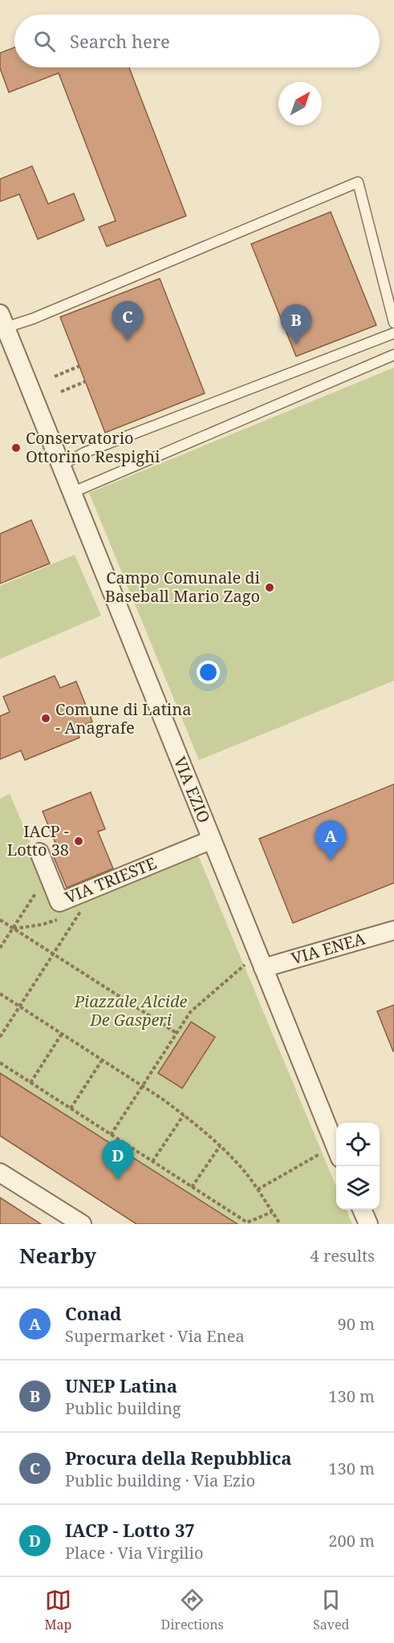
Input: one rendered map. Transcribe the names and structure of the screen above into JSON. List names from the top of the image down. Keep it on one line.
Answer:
{"streets":{"street":["VIA EZIO","VIA TRIESTE","VIA ENEA"]},"crossings":[["VIA EZIO","VIA TRIESTE"],["VIA EZIO","VIA ENEA"]],"parks":["Piazzale Alcide De Gasperi"],"places":["Conservatorio Ottorino Respighi","Campo Comunale di Baseball Mario Zago","Comune di Latina - Anagrafe","IACP - Lotto 38"],"north":"top right","page":{"search":"Search here","pins":["C","B","A","D"],"heading":["Nearby","4 results"],"list":[{"mark":"A","name":"Conad","note":"Supermarket · Via Enea","value":"90 m"},{"mark":"B","name":"UNEP Latina","note":"Public building","value":"130 m"},{"mark":"C","name":"Procura della Repubblica","note":"Public building · Via Ezio","value":"130 m"},{"mark":"D","name":"IACP - Lotto 37","note":"Place · Via Virgilio","value":"200 m"}],"nav":["Map","Directions","Saved"]}}
